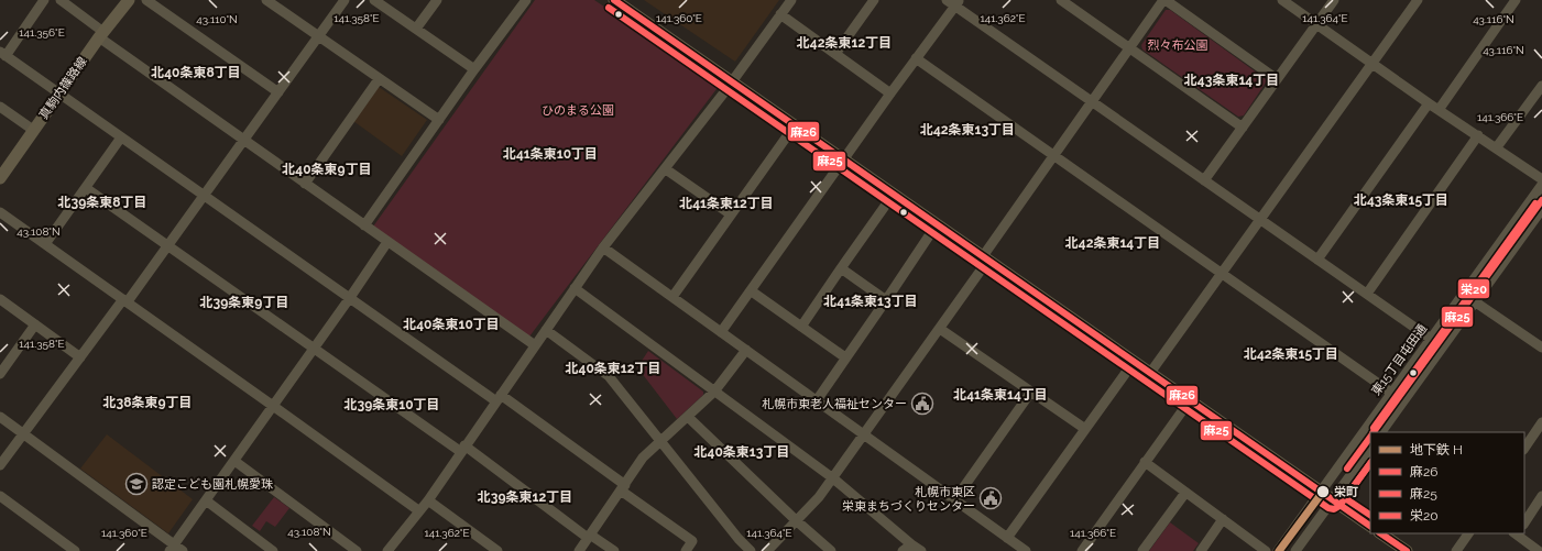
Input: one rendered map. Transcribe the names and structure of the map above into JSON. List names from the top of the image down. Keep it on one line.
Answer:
{"streets":{"main road":["真駒内篠路線"],"street":["東15丁目屯田通"]},"districts":["北42条東12丁目","北40条東8丁目","北43条東14丁目","北42条東13丁目","北41条東10丁目","北40条東9丁目","北43条東15丁目","北39条東8丁目","北41条東12丁目","北42条東14丁目","北41条東13丁目","北39条東9丁目","北40条東10丁目","北42条東15丁目","北40条東12丁目","北41条東14丁目","北38条東9丁目","北39条東10丁目","北40条東13丁目","北39条東12丁目"],"parks":["烈々布公園","ひのまる公園"],"places":{"public building":["札幌市東老人福祉センター","札幌市東区 栄東まちづくりセンター"],"school or university":["認定こども園札幌愛珠"],"other":["栄町"]},"lines":["transit line 麻26","transit line 麻25","transit line 栄20","metro line H"],"legend":["地下鉄 H","麻26","麻25","栄20"],"coordinates":["141.358°E","141.362°E","141.364°E","141.360°E","43.110°N","43.116°N","141.356°E","141.366°E","43.108°N"]}
